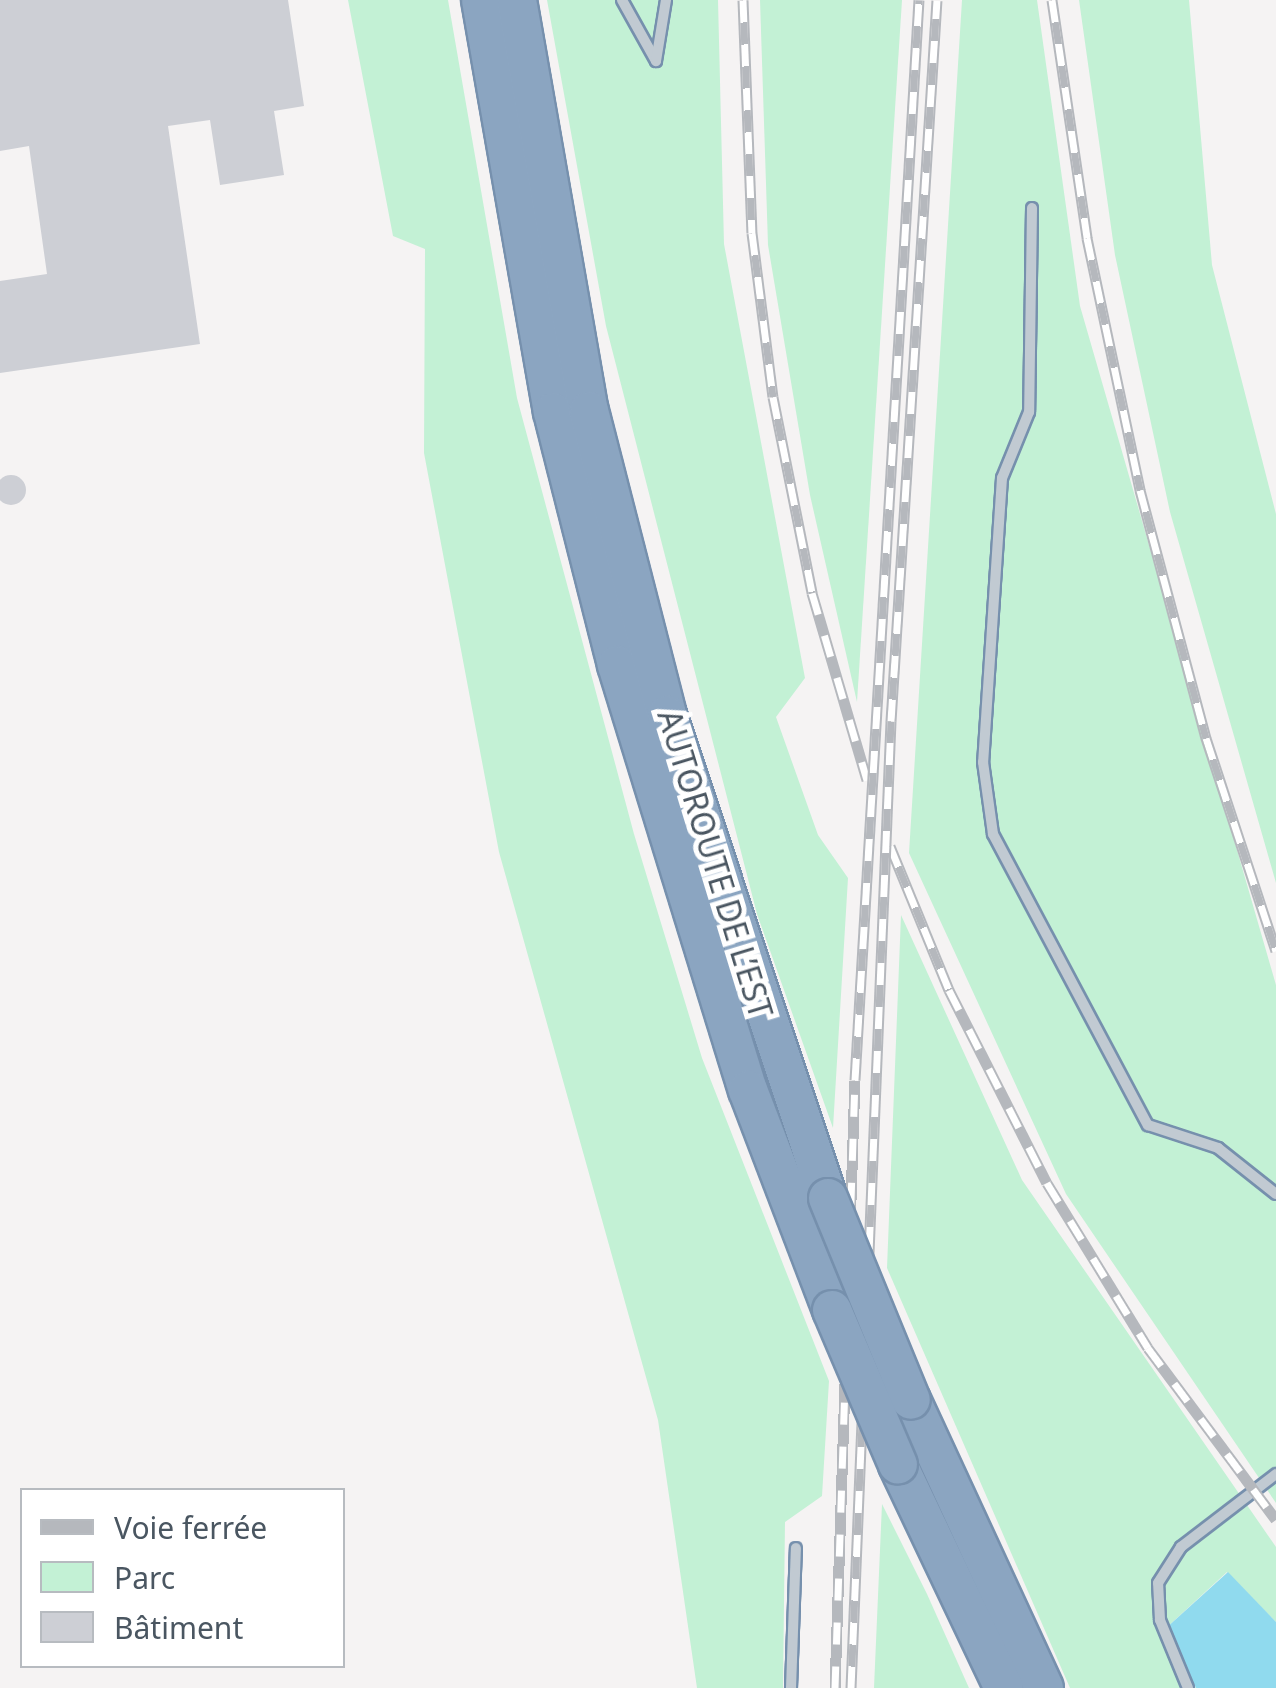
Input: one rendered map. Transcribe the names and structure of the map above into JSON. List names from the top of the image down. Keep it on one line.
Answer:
{"streets":{"highway":["AUTOROUTE DE L’EST"]},"legend":["Voie ferrée","Parc","Bâtiment"]}
